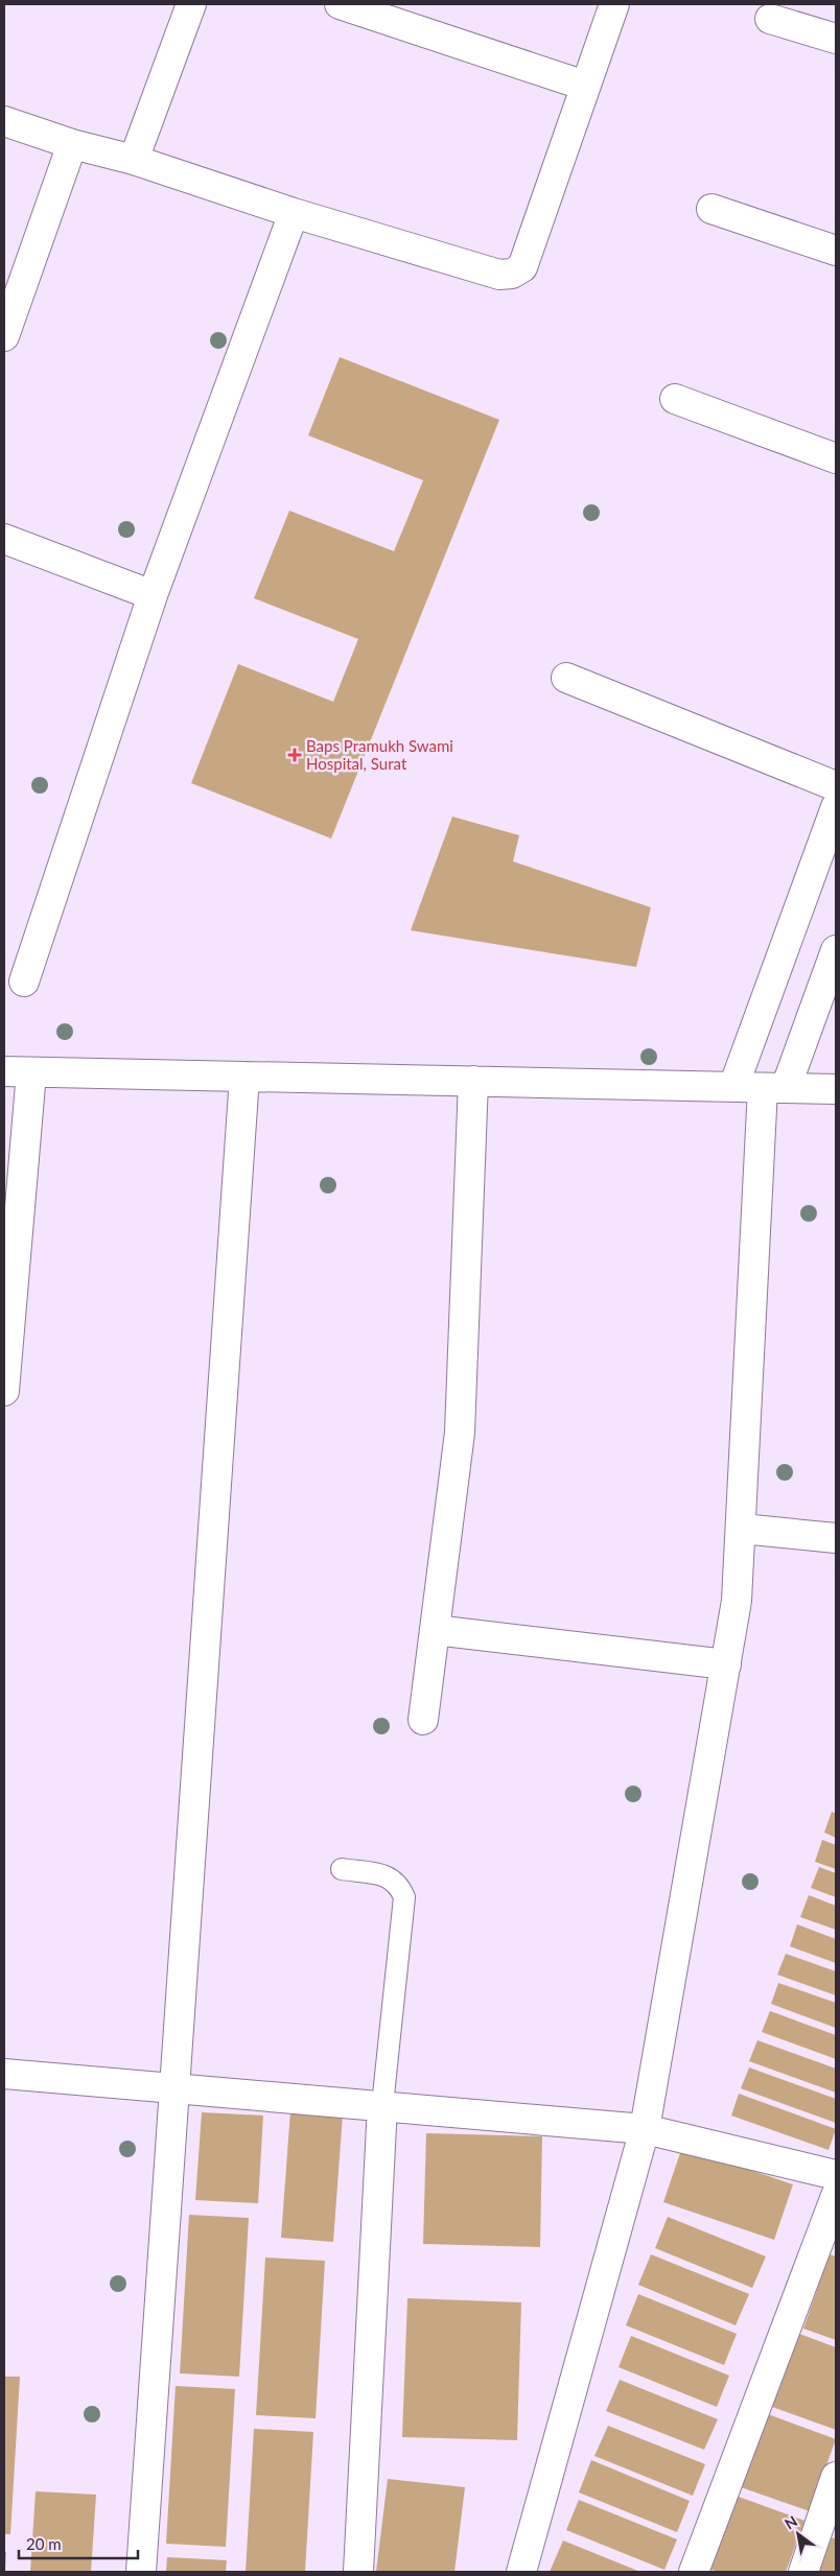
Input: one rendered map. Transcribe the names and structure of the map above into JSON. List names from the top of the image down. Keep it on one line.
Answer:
{"places":{"health":["Baps Pramukh Swami Hospital, Surat"]},"scale_bar":"20 m","north":"top left"}
